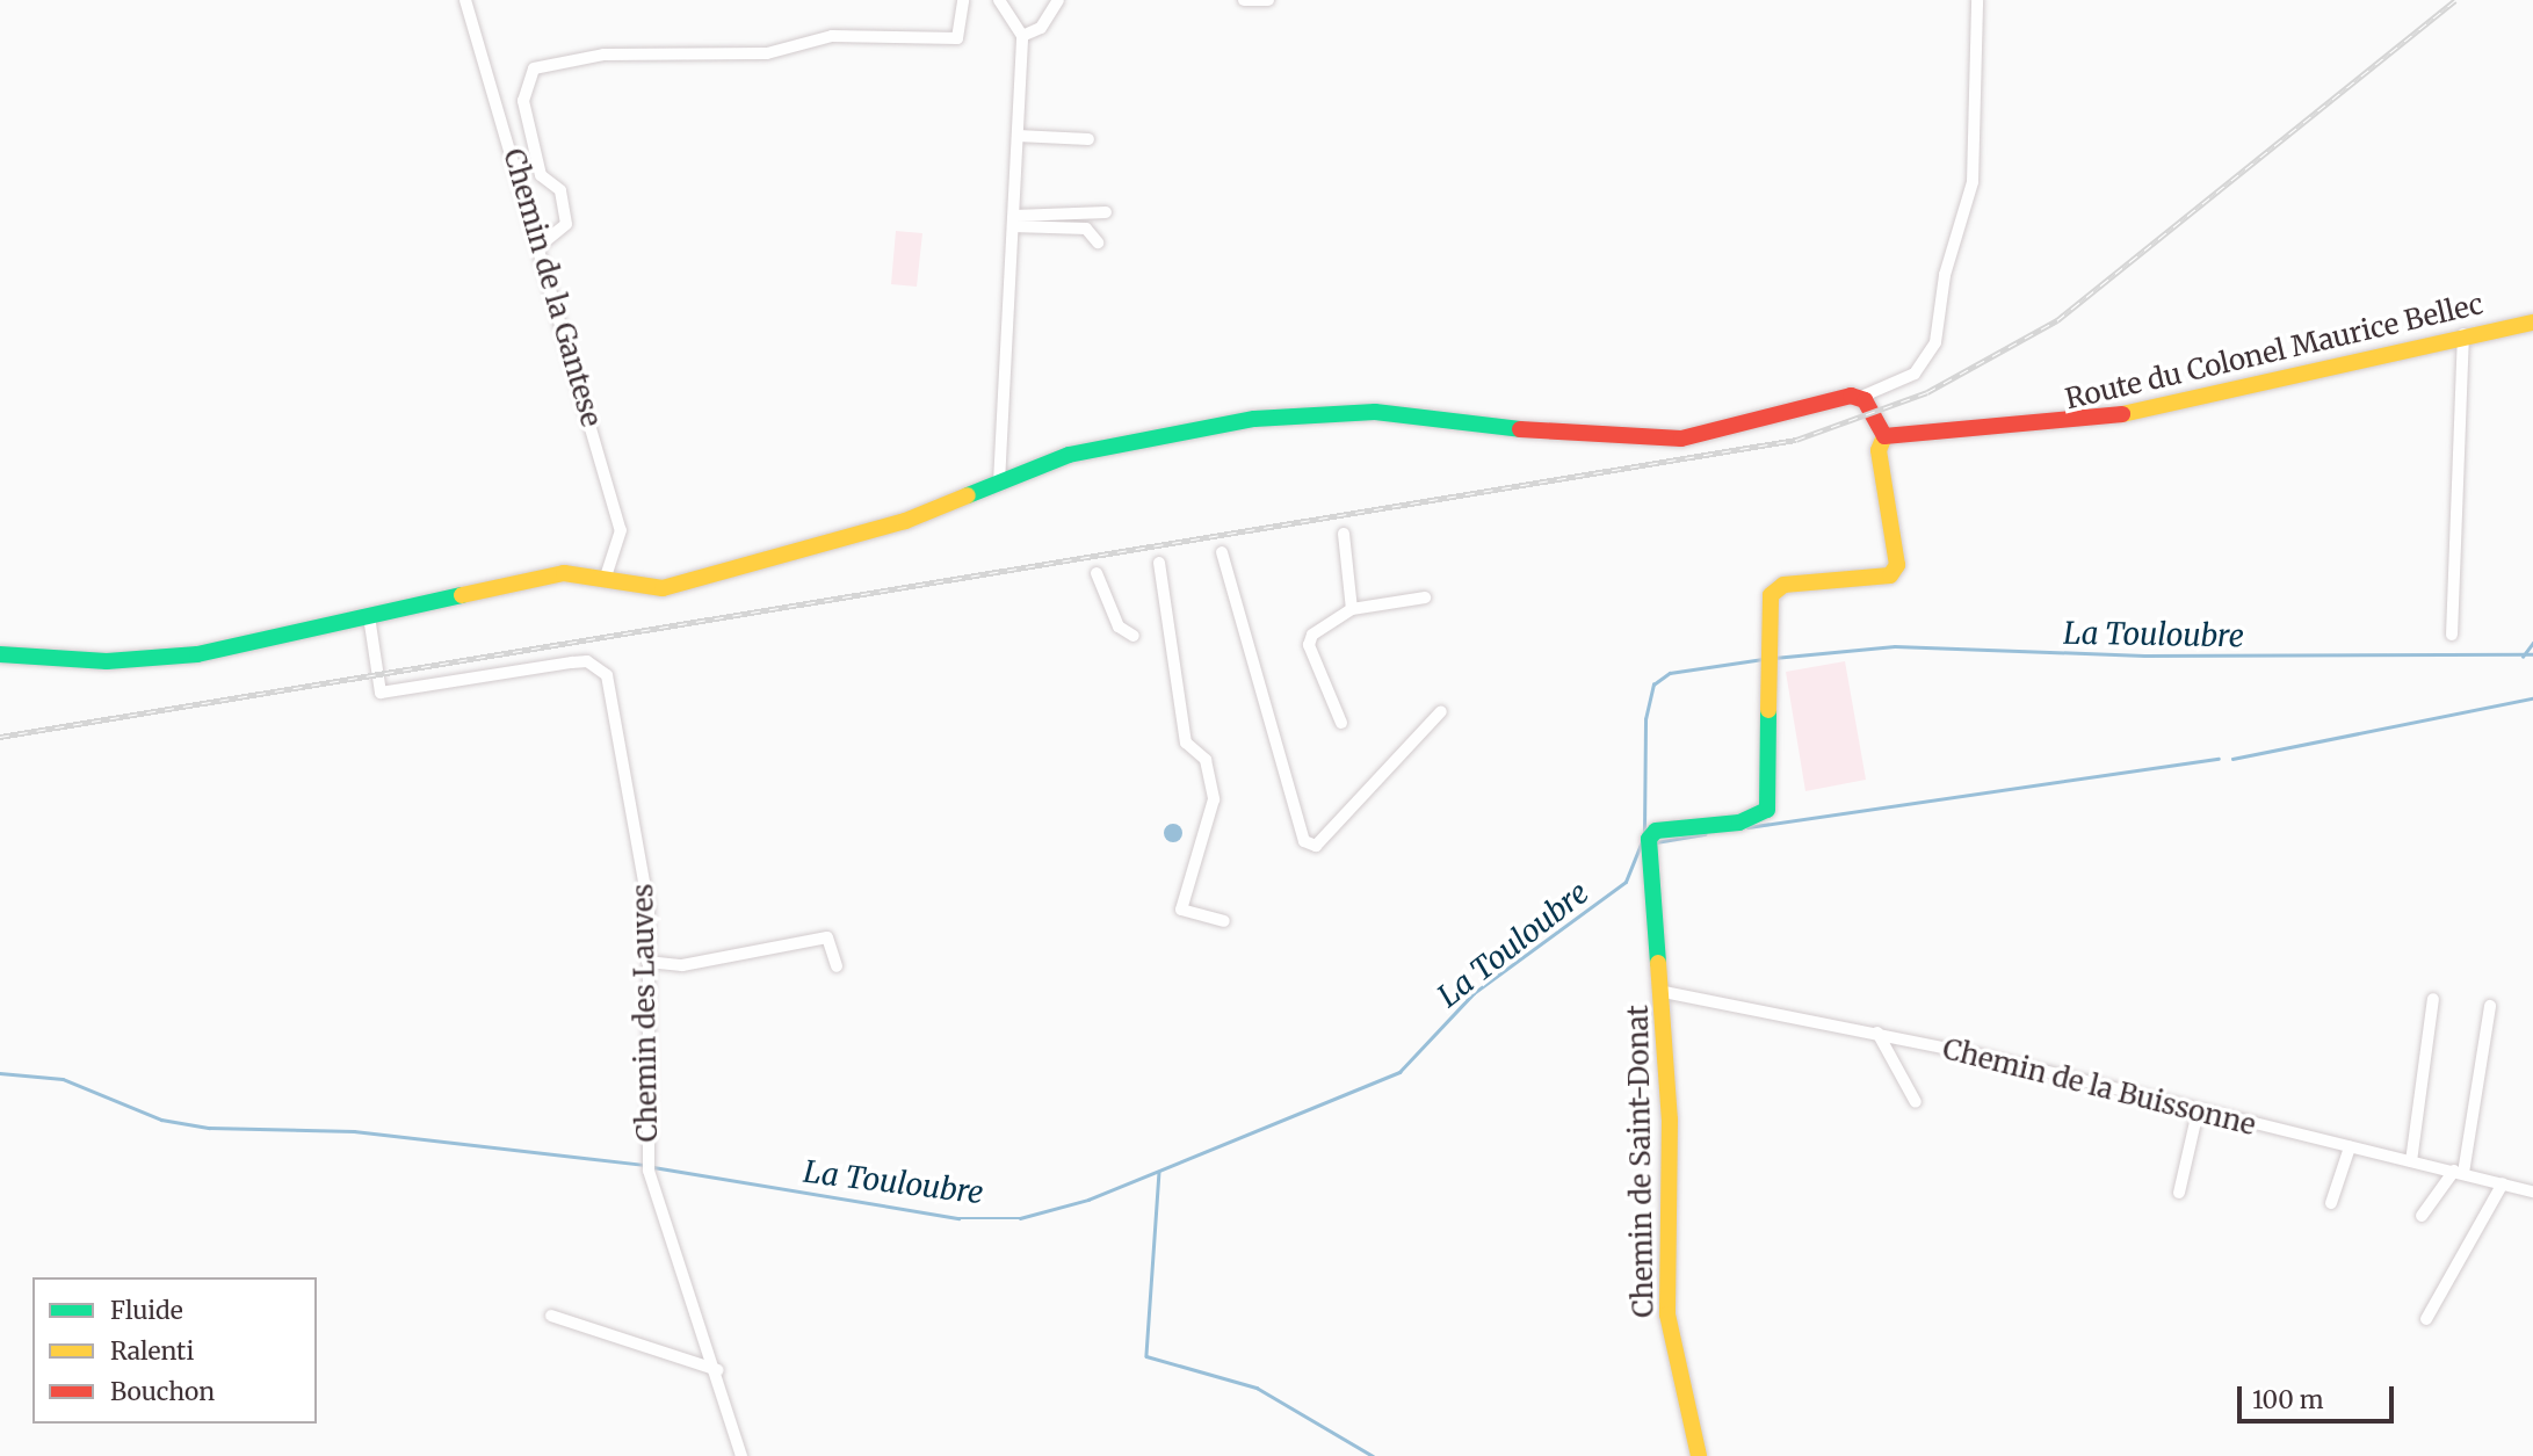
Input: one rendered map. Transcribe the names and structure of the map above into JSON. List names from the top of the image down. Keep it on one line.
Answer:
{"streets":{"main road":["Route du Colonel Maurice Bellec","Chemin de Saint-Donat"],"street":["Chemin de la Gantese","Chemin des Lauves","Chemin de la Buissonne"]},"crossings":[["Route du Colonel Maurice Bellec","Chemin de Saint-Donat"],["Chemin de la Buissonne","Chemin de Saint-Donat"]],"water":["La Touloubre"],"legend":["Fluide","Ralenti","Bouchon"],"scale_bar":"100 m"}
